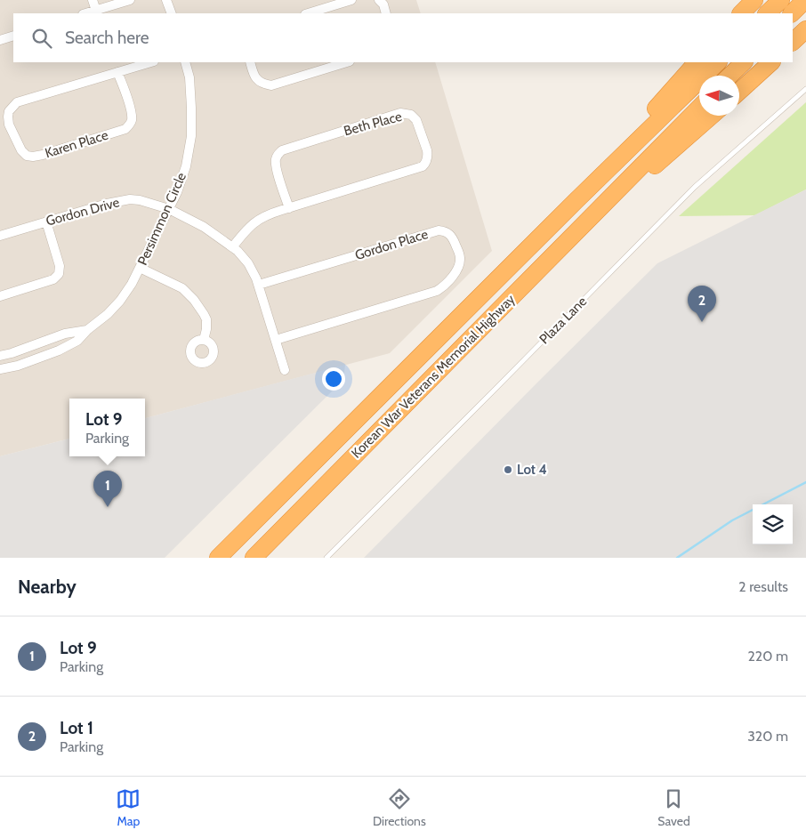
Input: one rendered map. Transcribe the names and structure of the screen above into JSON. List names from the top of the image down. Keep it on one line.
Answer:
{"streets":{"highway":["Korean War Veterans Memorial Highway"],"street":["Beth Place","Karen Place","Gordon Drive","Persimmon Circle","Gordon Place"],"lane":["Plaza Lane"]},"crossings":[["Beth Place","Gordon Drive"],["Gordon Drive","Persimmon Circle"],["Gordon Drive","Gordon Place"]],"places":["Lot 4"],"north":"left","page":{"search":"Search here","pins":["2","1"],"popup":["Lot 9","Parking"],"heading":["Nearby","2 results"],"list":[{"mark":"1","name":"Lot 9","note":"Parking","value":"220 m"},{"mark":"2","name":"Lot 1","note":"Parking","value":"320 m"}],"nav":["Map","Directions","Saved"]}}
